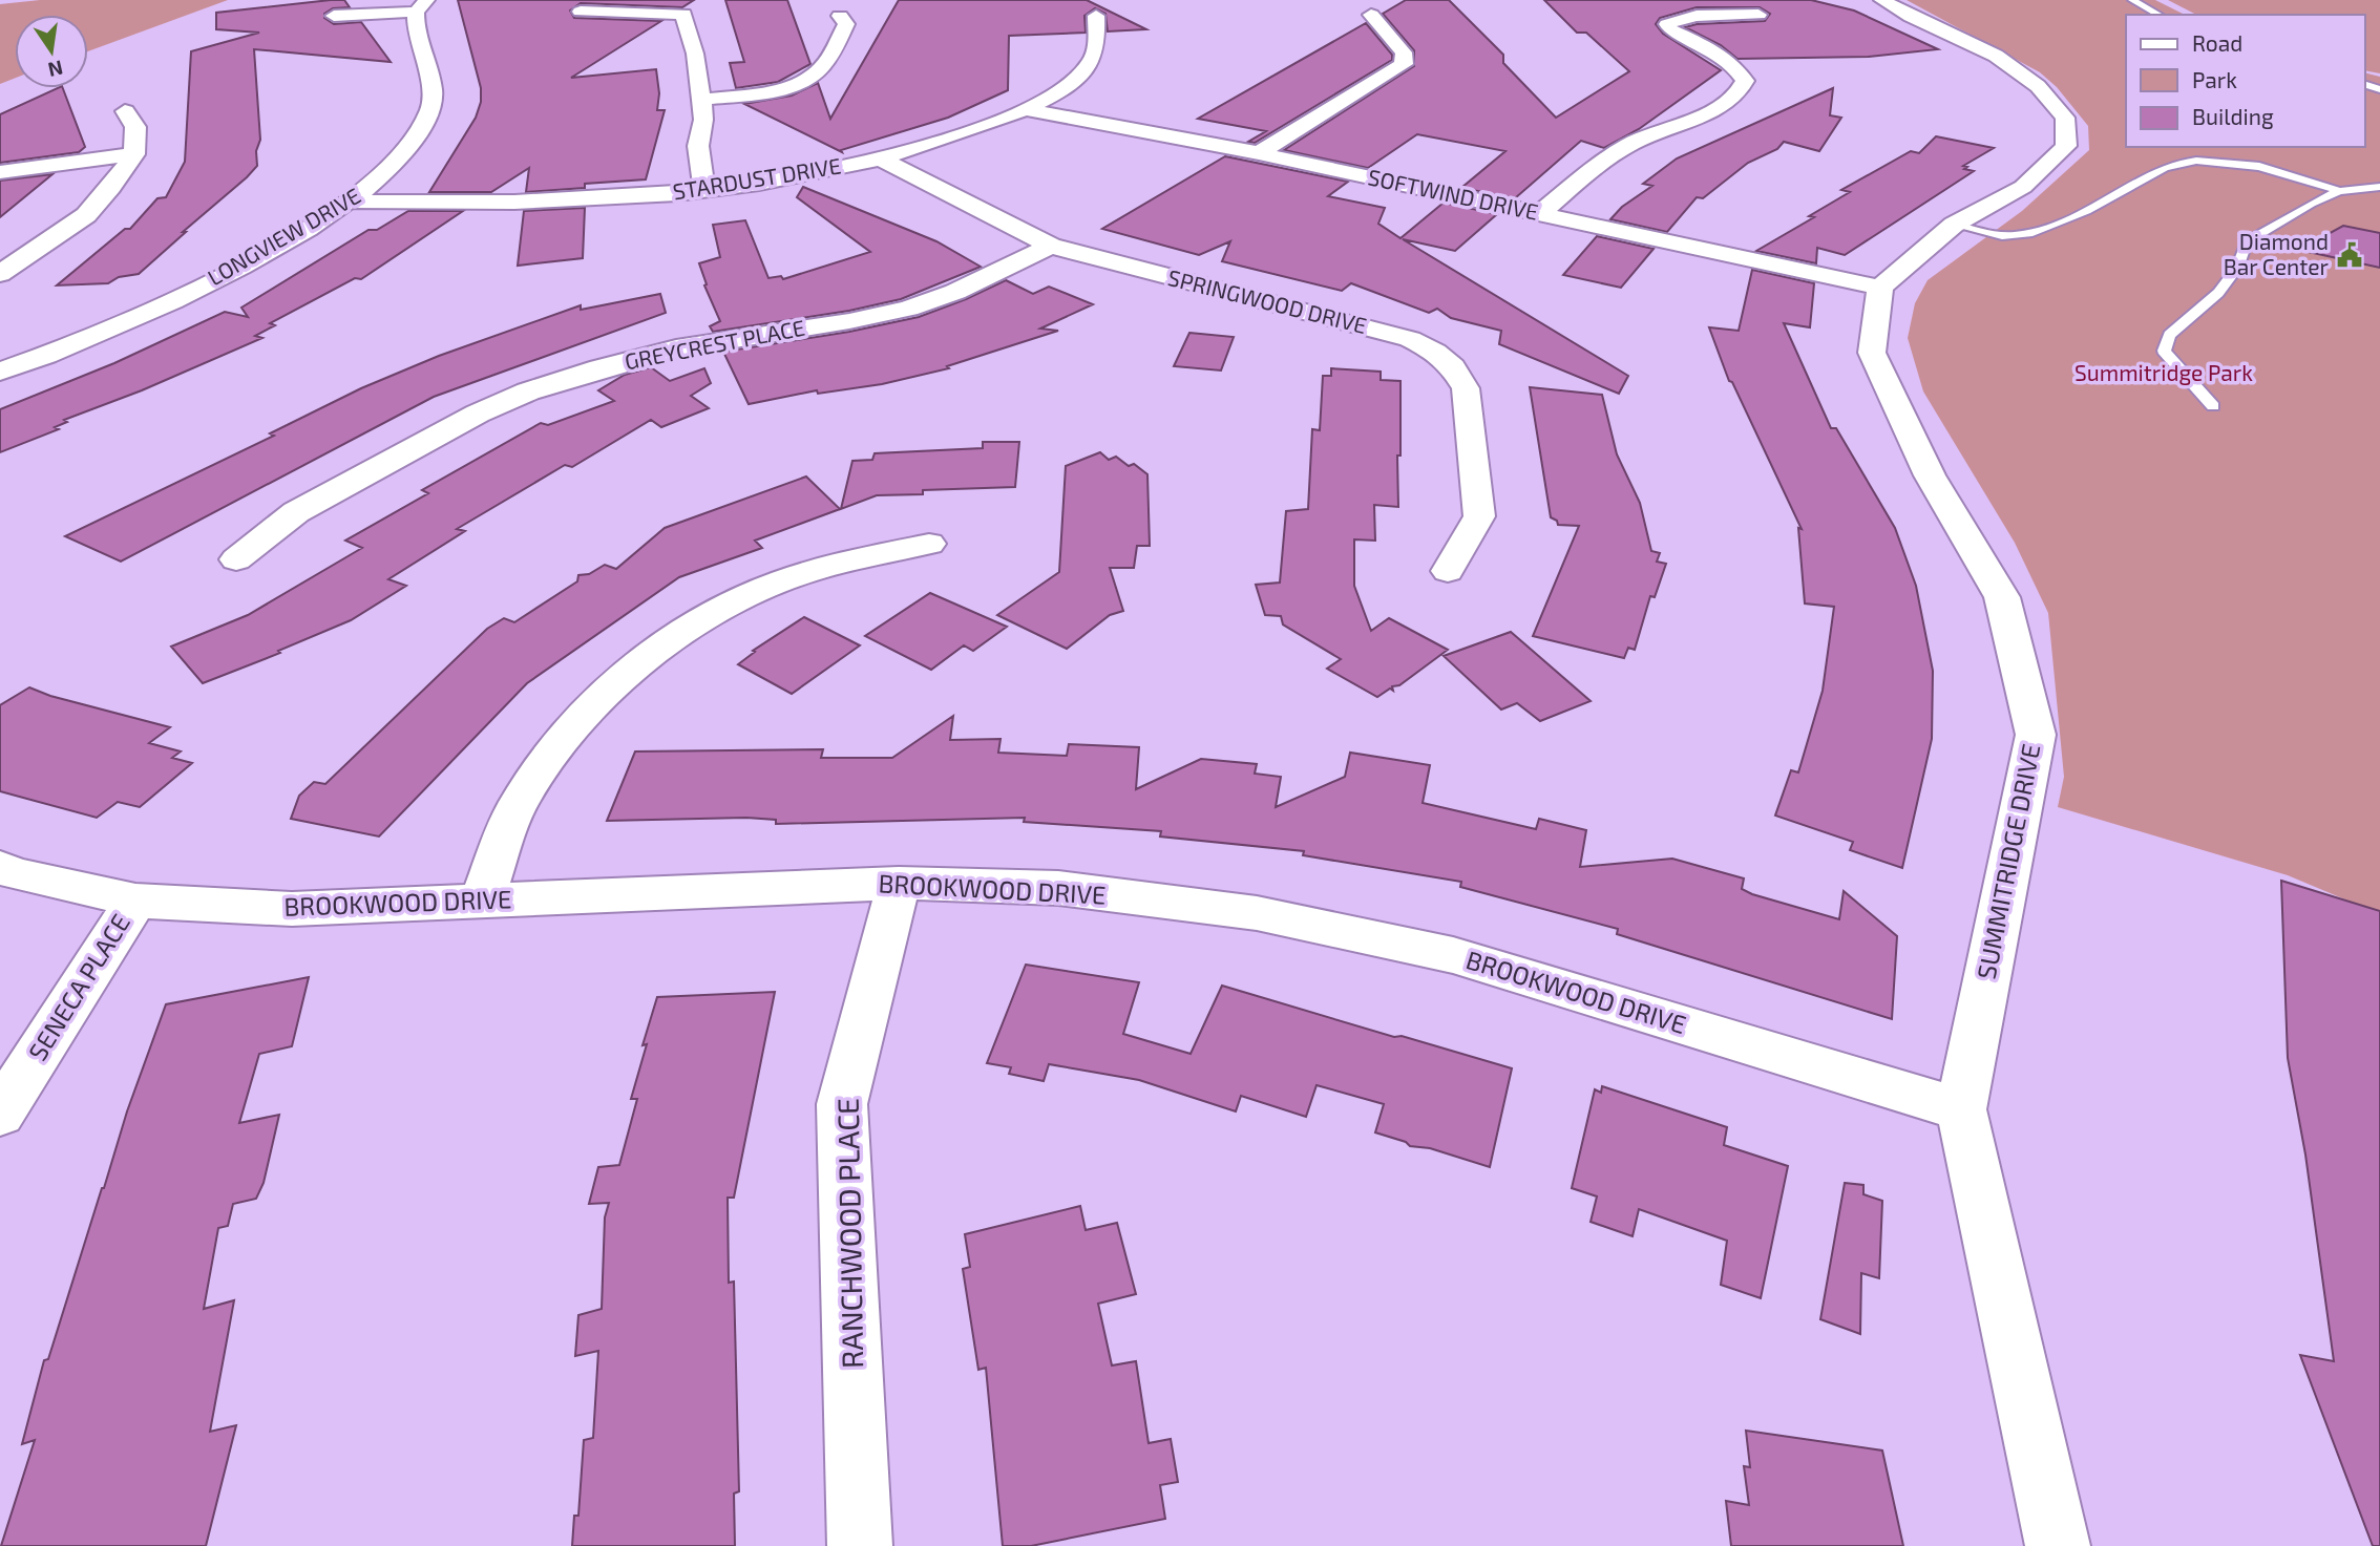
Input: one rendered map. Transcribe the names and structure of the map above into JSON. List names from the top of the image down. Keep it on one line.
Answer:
{"streets":{"street":["STARDUST DRIVE","SOFTWIND DRIVE","LONGVIEW DRIVE","SPRINGWOOD DRIVE","GREYCREST PLACE","SUMMITRIDGE DRIVE","BROOKWOOD DRIVE","SENECA PLACE","RANCHWOOD PLACE"]},"crossings":[["STARDUST DRIVE","SOFTWIND DRIVE"],["STARDUST DRIVE","LONGVIEW DRIVE"],["STARDUST DRIVE","SPRINGWOOD DRIVE"],["SOFTWIND DRIVE","SUMMITRIDGE DRIVE"],["SPRINGWOOD DRIVE","GREYCREST PLACE"],["SUMMITRIDGE DRIVE","BROOKWOOD DRIVE"],["BROOKWOOD DRIVE","SENECA PLACE"],["BROOKWOOD DRIVE","RANCHWOOD PLACE"]],"parks":["Summitridge Park"],"places":{"public building":["Diamond Bar Center"]},"legend":["Road","Park","Building"],"north":"bottom"}
